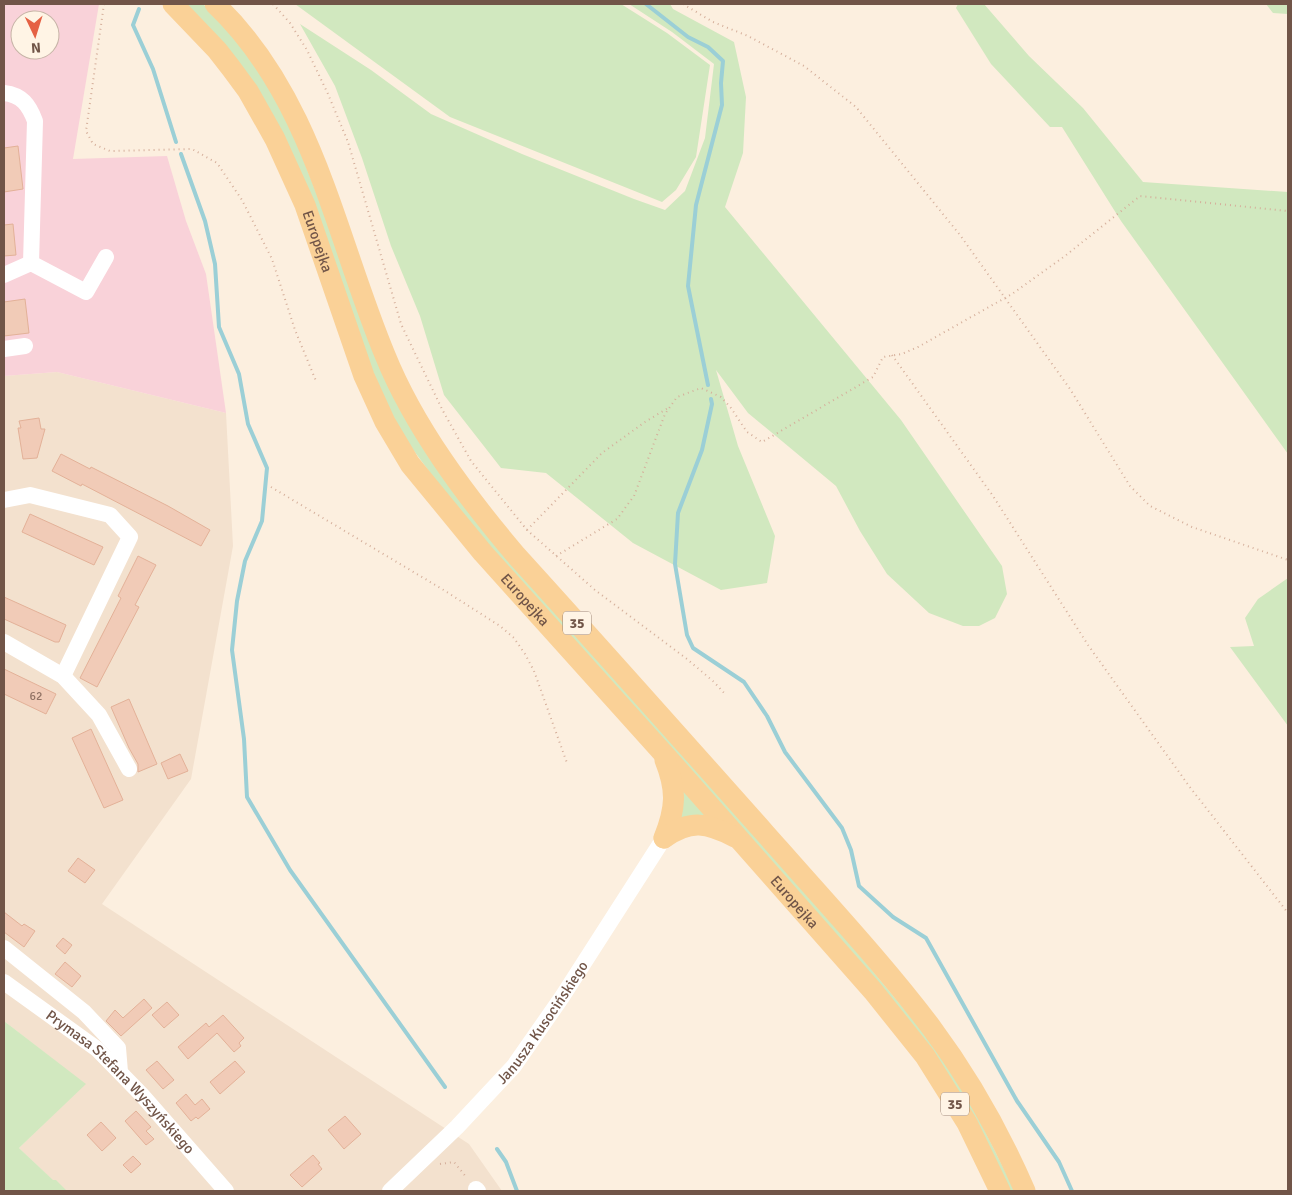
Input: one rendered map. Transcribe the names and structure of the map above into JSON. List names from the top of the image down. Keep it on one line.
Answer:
{"streets":{"main road":["Europejka","35"],"street":["Janusza Kusocińskiego","Prymasa Stefana Wyszyńskiego"]},"house_numbers":["62"],"north":"bottom"}
